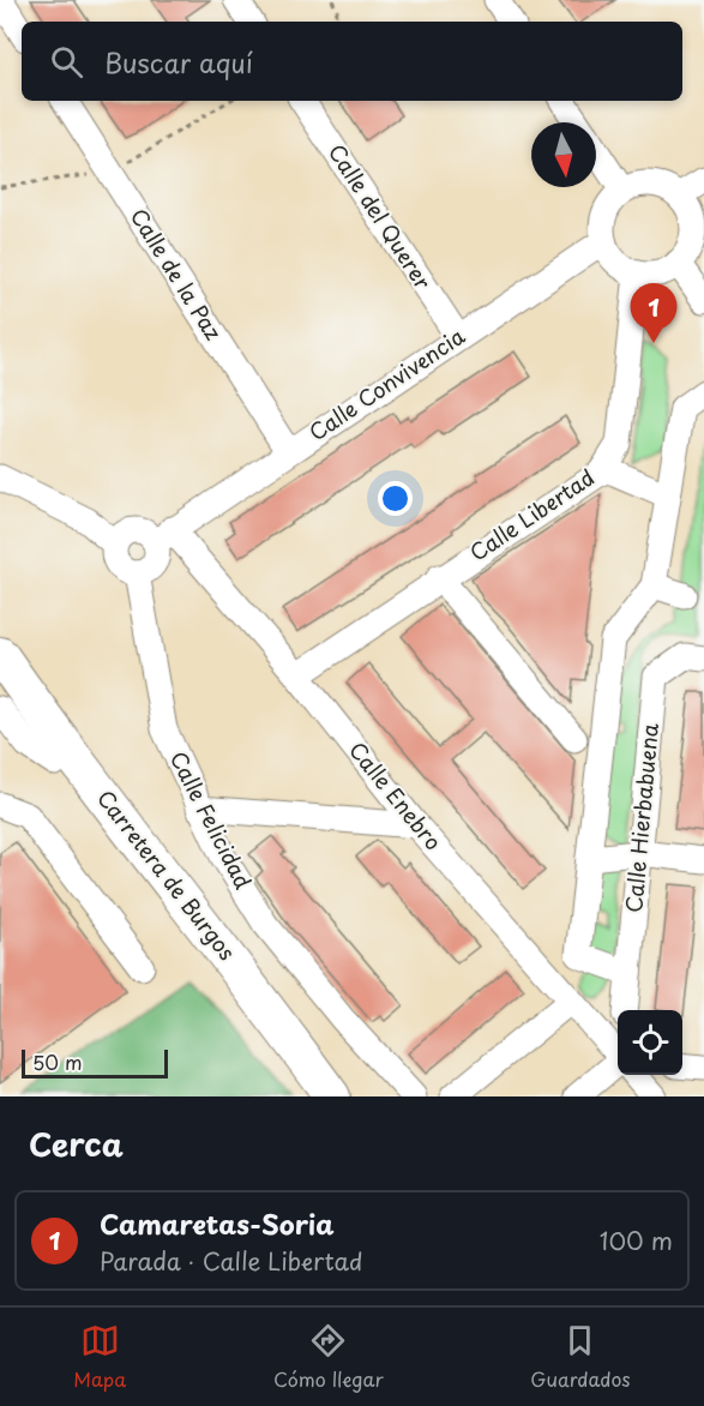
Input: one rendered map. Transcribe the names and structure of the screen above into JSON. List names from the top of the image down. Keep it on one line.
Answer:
{"streets":{"highway":["Carretera de Burgos"],"street":["Calle del Querer","Calle de la Paz","Calle Convivencia","Calle Libertad","Calle Enebro","Calle Hierbabuena","Calle Felicidad"]},"crossings":[["Calle del Querer","Calle Convivencia"],["Calle de la Paz","Calle Convivencia"],["Calle Convivencia","Calle Libertad"],["Calle Convivencia","Calle Enebro"],["Calle Convivencia","Calle Felicidad"],["Calle Libertad","Calle Enebro"],["Calle Enebro","Calle Felicidad"]],"scale_bar":"50 m","north":"bottom","page":{"search":"Buscar aquí","pins":"1","scale":"50 m","heading":"Cerca","list":[{"mark":"1","name":"Camaretas-Soria","note":"Parada · Calle Libertad","value":"100 m"}],"nav":["Mapa","Cómo llegar","Guardados"]}}
